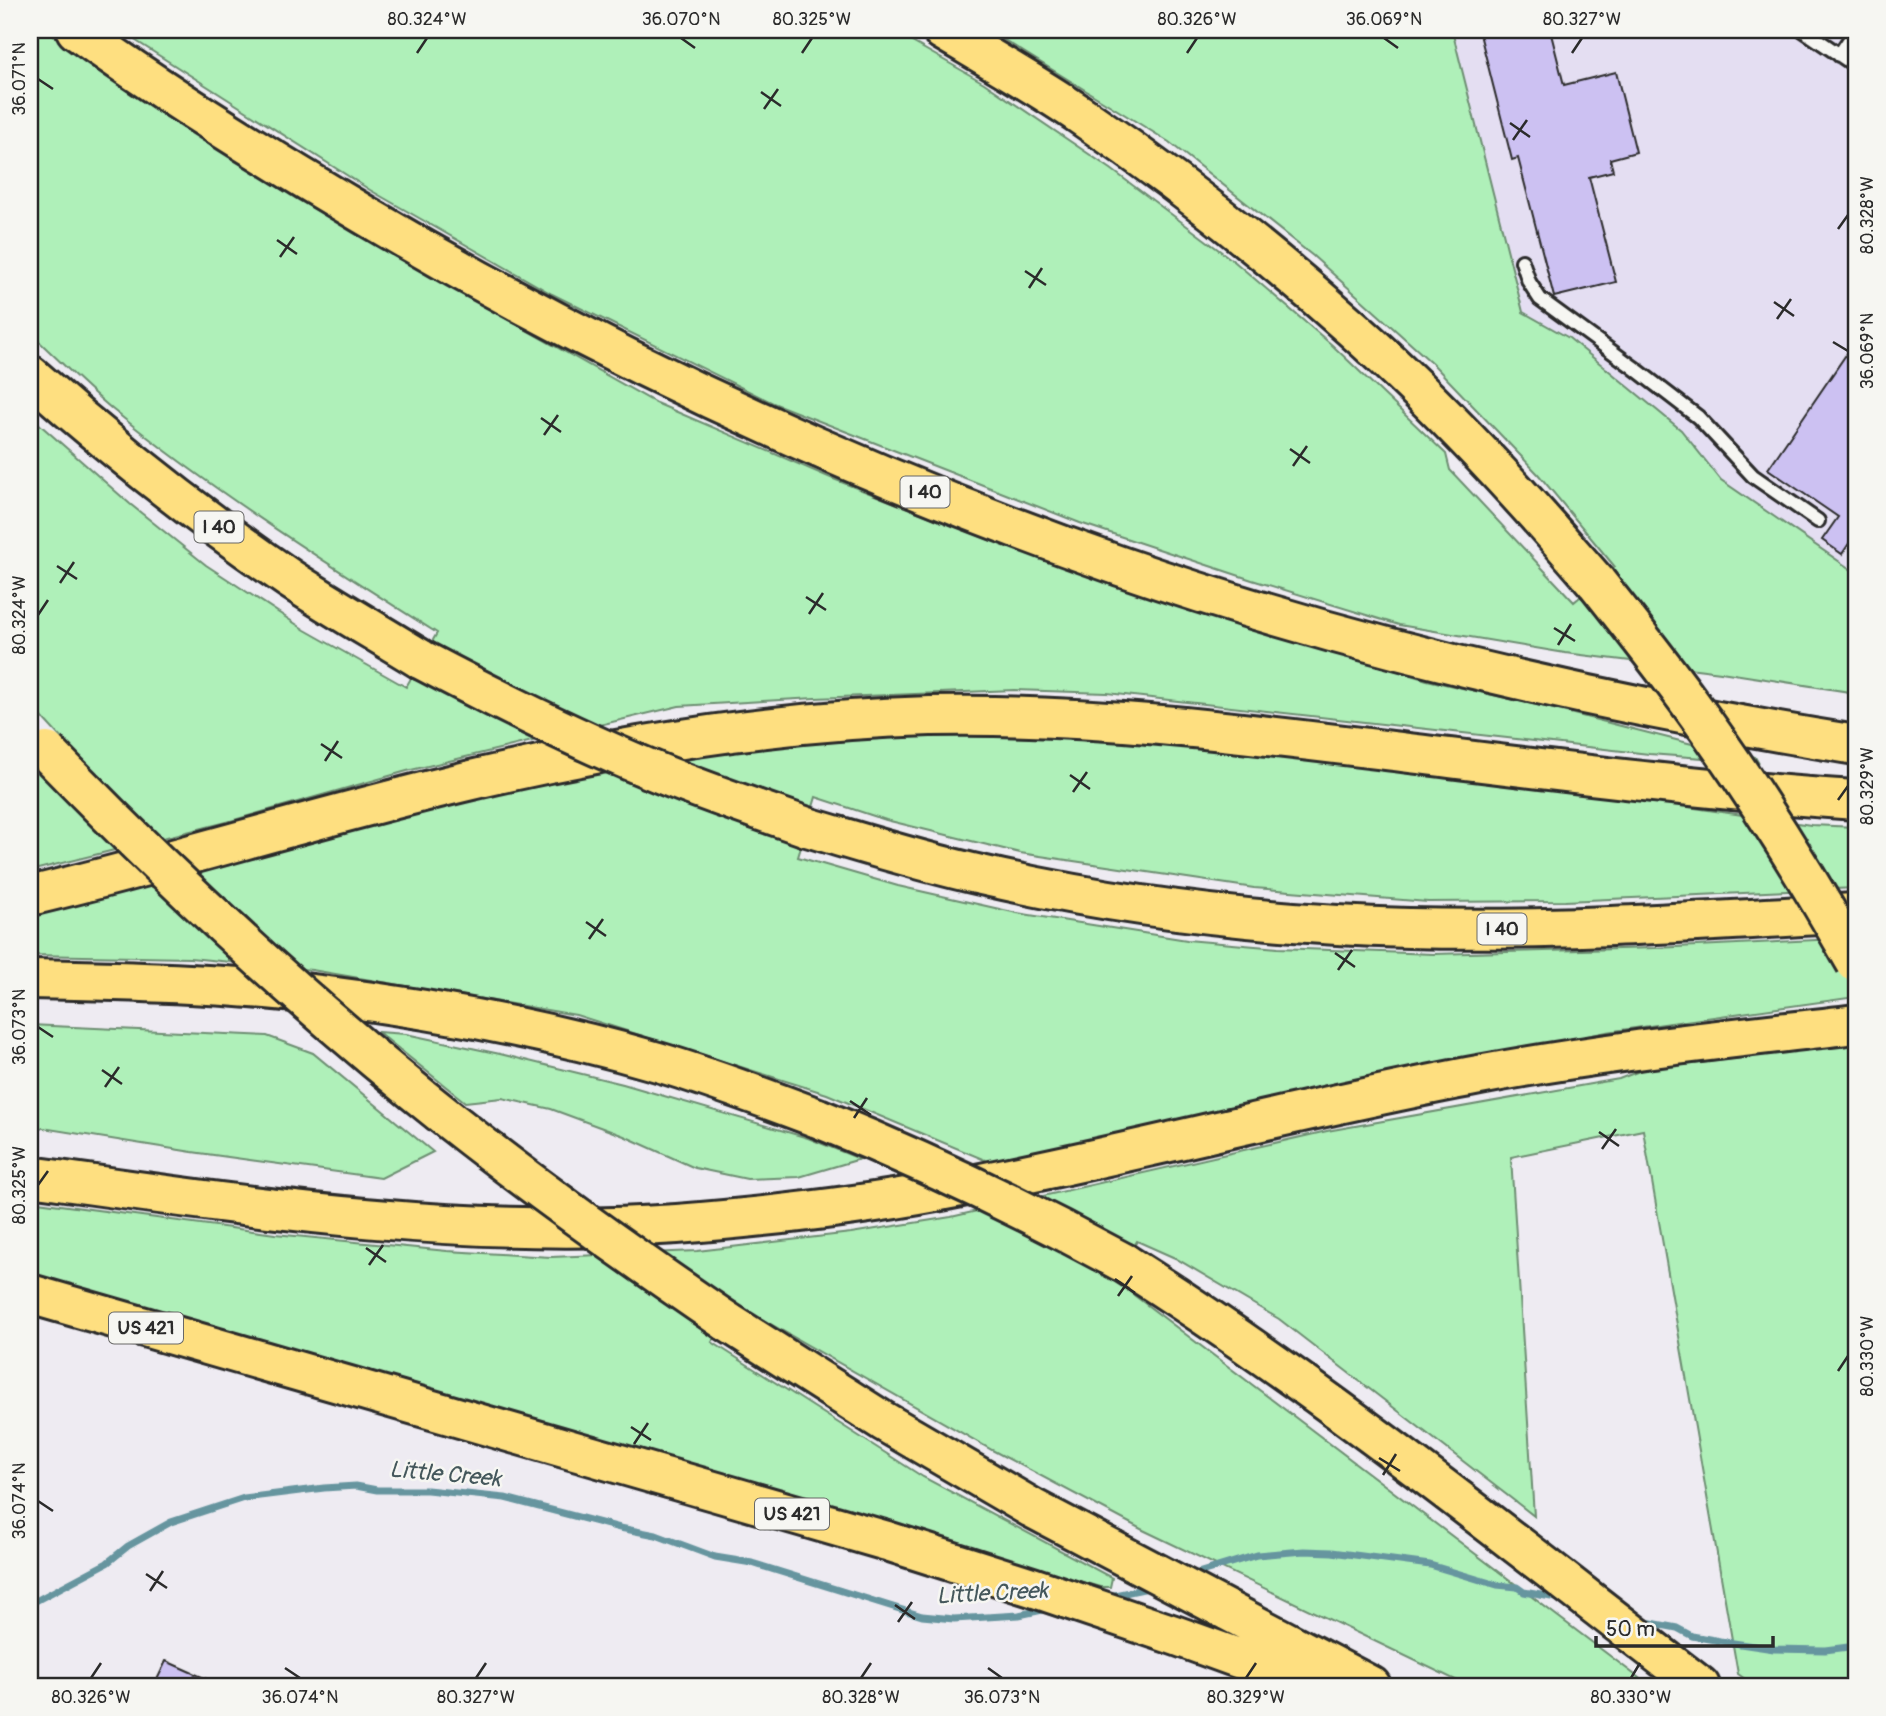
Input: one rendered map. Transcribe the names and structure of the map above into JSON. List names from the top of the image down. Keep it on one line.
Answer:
{"streets":{"highway":["I 40","US 421"]},"water":["Little Creek"],"scale_bar":"50 m","coordinates":["80.324°W","36.070°N","80.325°W","80.326°W","36.069°N","80.327°W","36.071°N","80.328°W","80.329°W","36.073°N","80.330°W","36.074°N"]}
